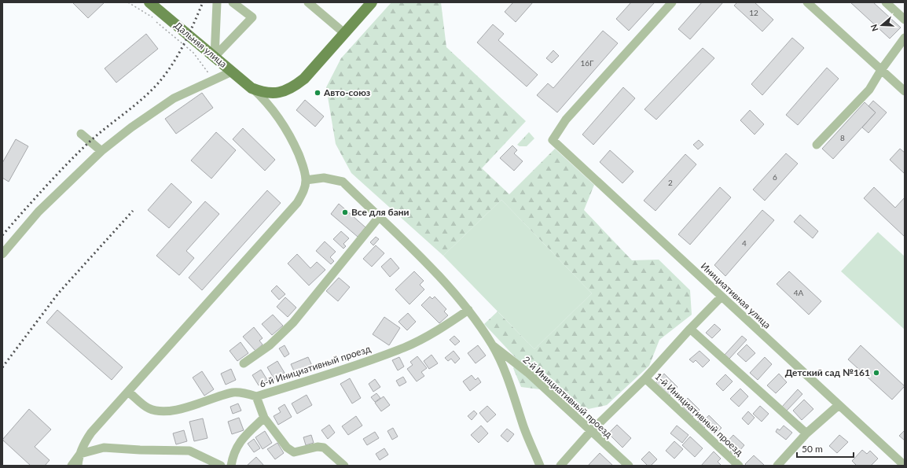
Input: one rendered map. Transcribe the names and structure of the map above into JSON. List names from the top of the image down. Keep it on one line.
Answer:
{"streets":{"main road":["Дальняя улица"],"street":["Инициативная улица","6-й Инициативный проезд","2-й Инициативный проезд","1-й Инициативный проезд"]},"places":["Авто-союз","Все для бани","Детский сад №161"],"house_numbers":["12","16Г","8","6","2","4","4А"],"scale_bar":"50 m","north":"left"}
